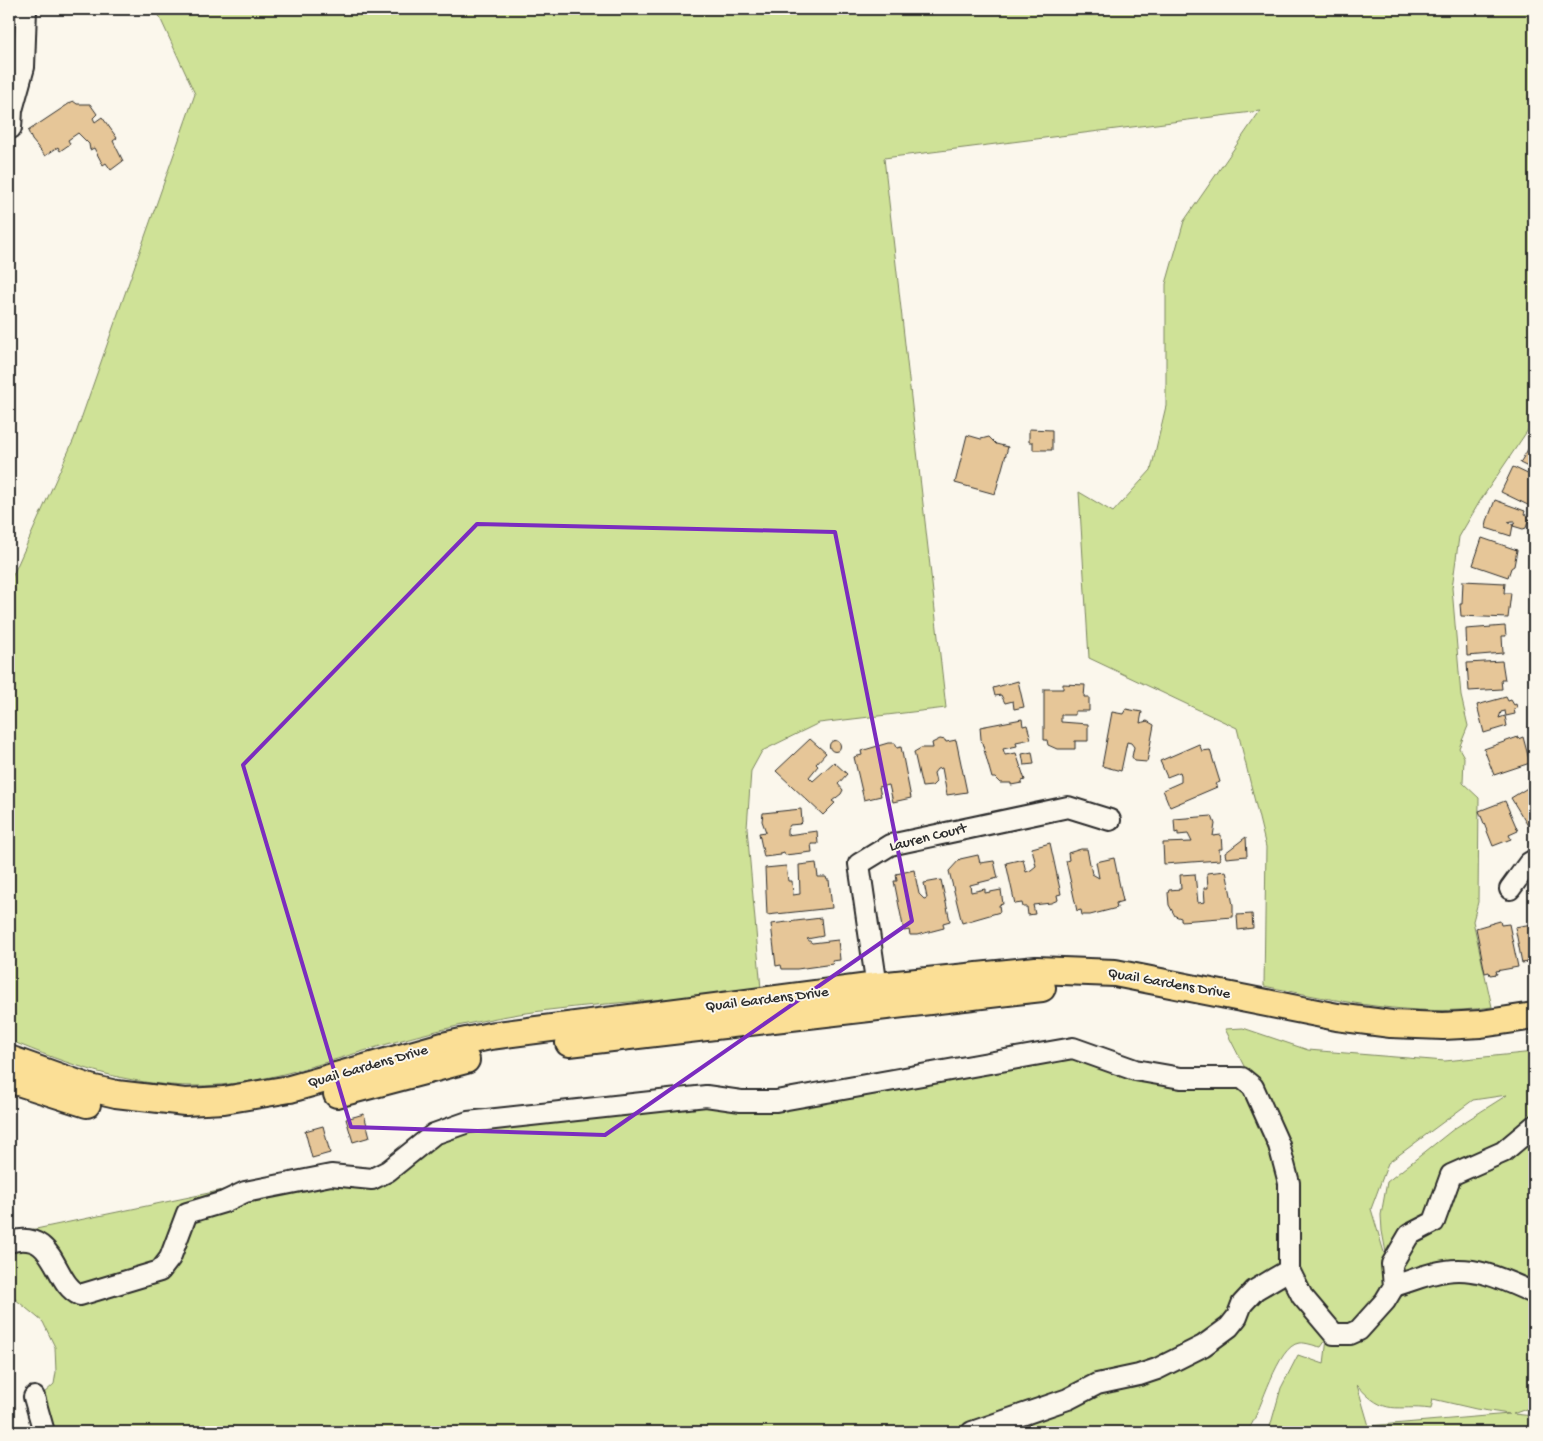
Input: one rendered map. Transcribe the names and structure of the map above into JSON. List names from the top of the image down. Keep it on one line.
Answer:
{"streets":{"main road":["Quail Gardens Drive"],"street":["Lauren Court"]},"crossings":[["Lauren Court","Quail Gardens Drive"]]}
